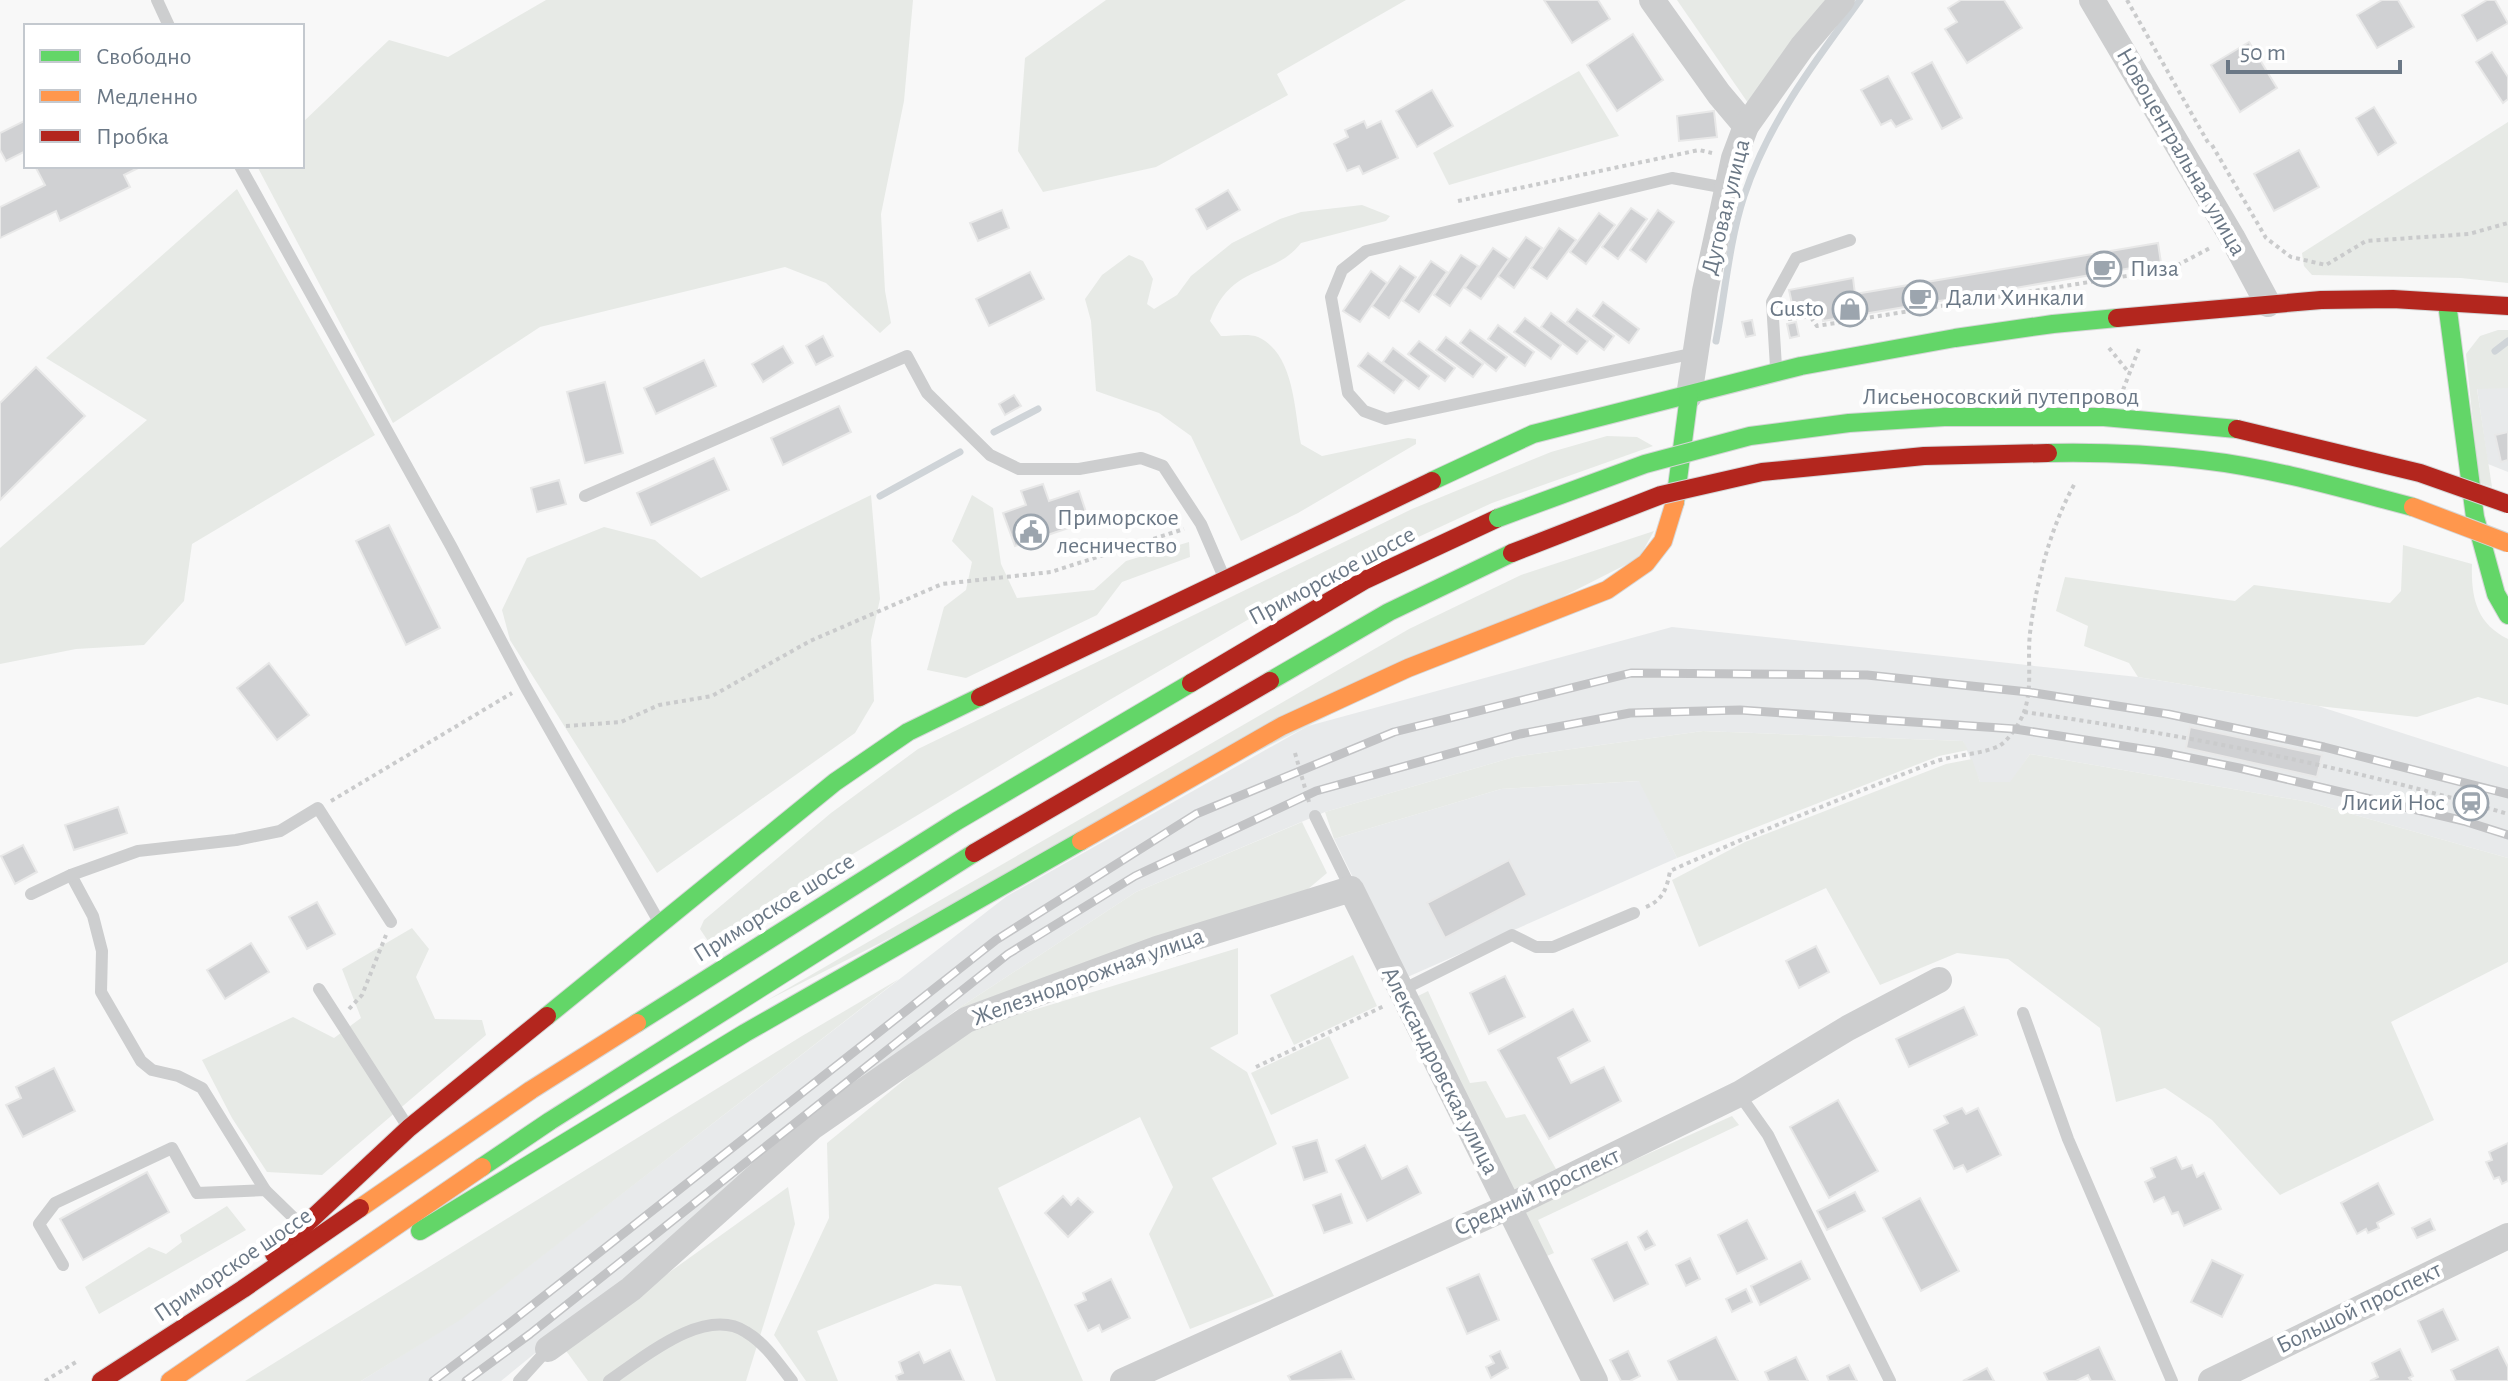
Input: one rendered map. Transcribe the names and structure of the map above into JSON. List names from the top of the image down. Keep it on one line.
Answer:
{"streets":{"main road":["Лисьеносовский путепровод","Приморское шоссе"],"street":["Новоцентральная улица","Дуговая улица","Железнодорожная улица","Александровская улица","Средний проспект","Большой проспект"]},"crossings":[["Лисьеносовский путепровод","Приморское шоссе"],["Железнодорожная улица","Александровская улица"],["Александровская улица","Средний проспект"]],"places":{"cafe":["Пиза","Дали Хинкали"],"shop":["Gusto"],"public building":["Приморское лесничество"],"station":["Лисий Нос"]},"legend":["Свободно","Медленно","Пробка"],"scale_bar":"50 m"}
